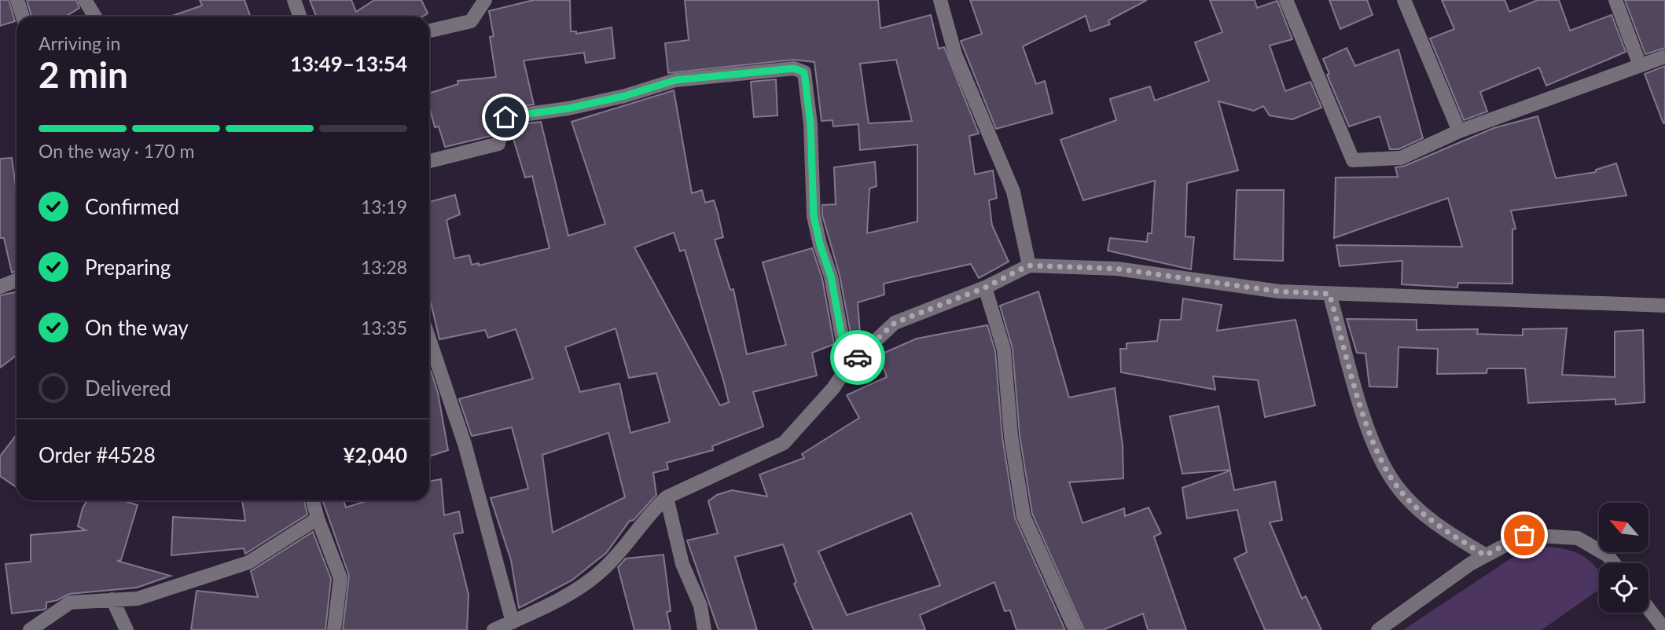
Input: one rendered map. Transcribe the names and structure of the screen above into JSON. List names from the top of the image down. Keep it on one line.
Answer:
{"north":"top left","page":{"heading":["2 min","Arriving in","13:49–13:54"],"panel":["Order #4528","¥2,040"],"bar":"On the way · 170 m","list":[["Confirmed","13:19"],["Preparing","13:28"],["On the way","13:35"],"Delivered"]}}
